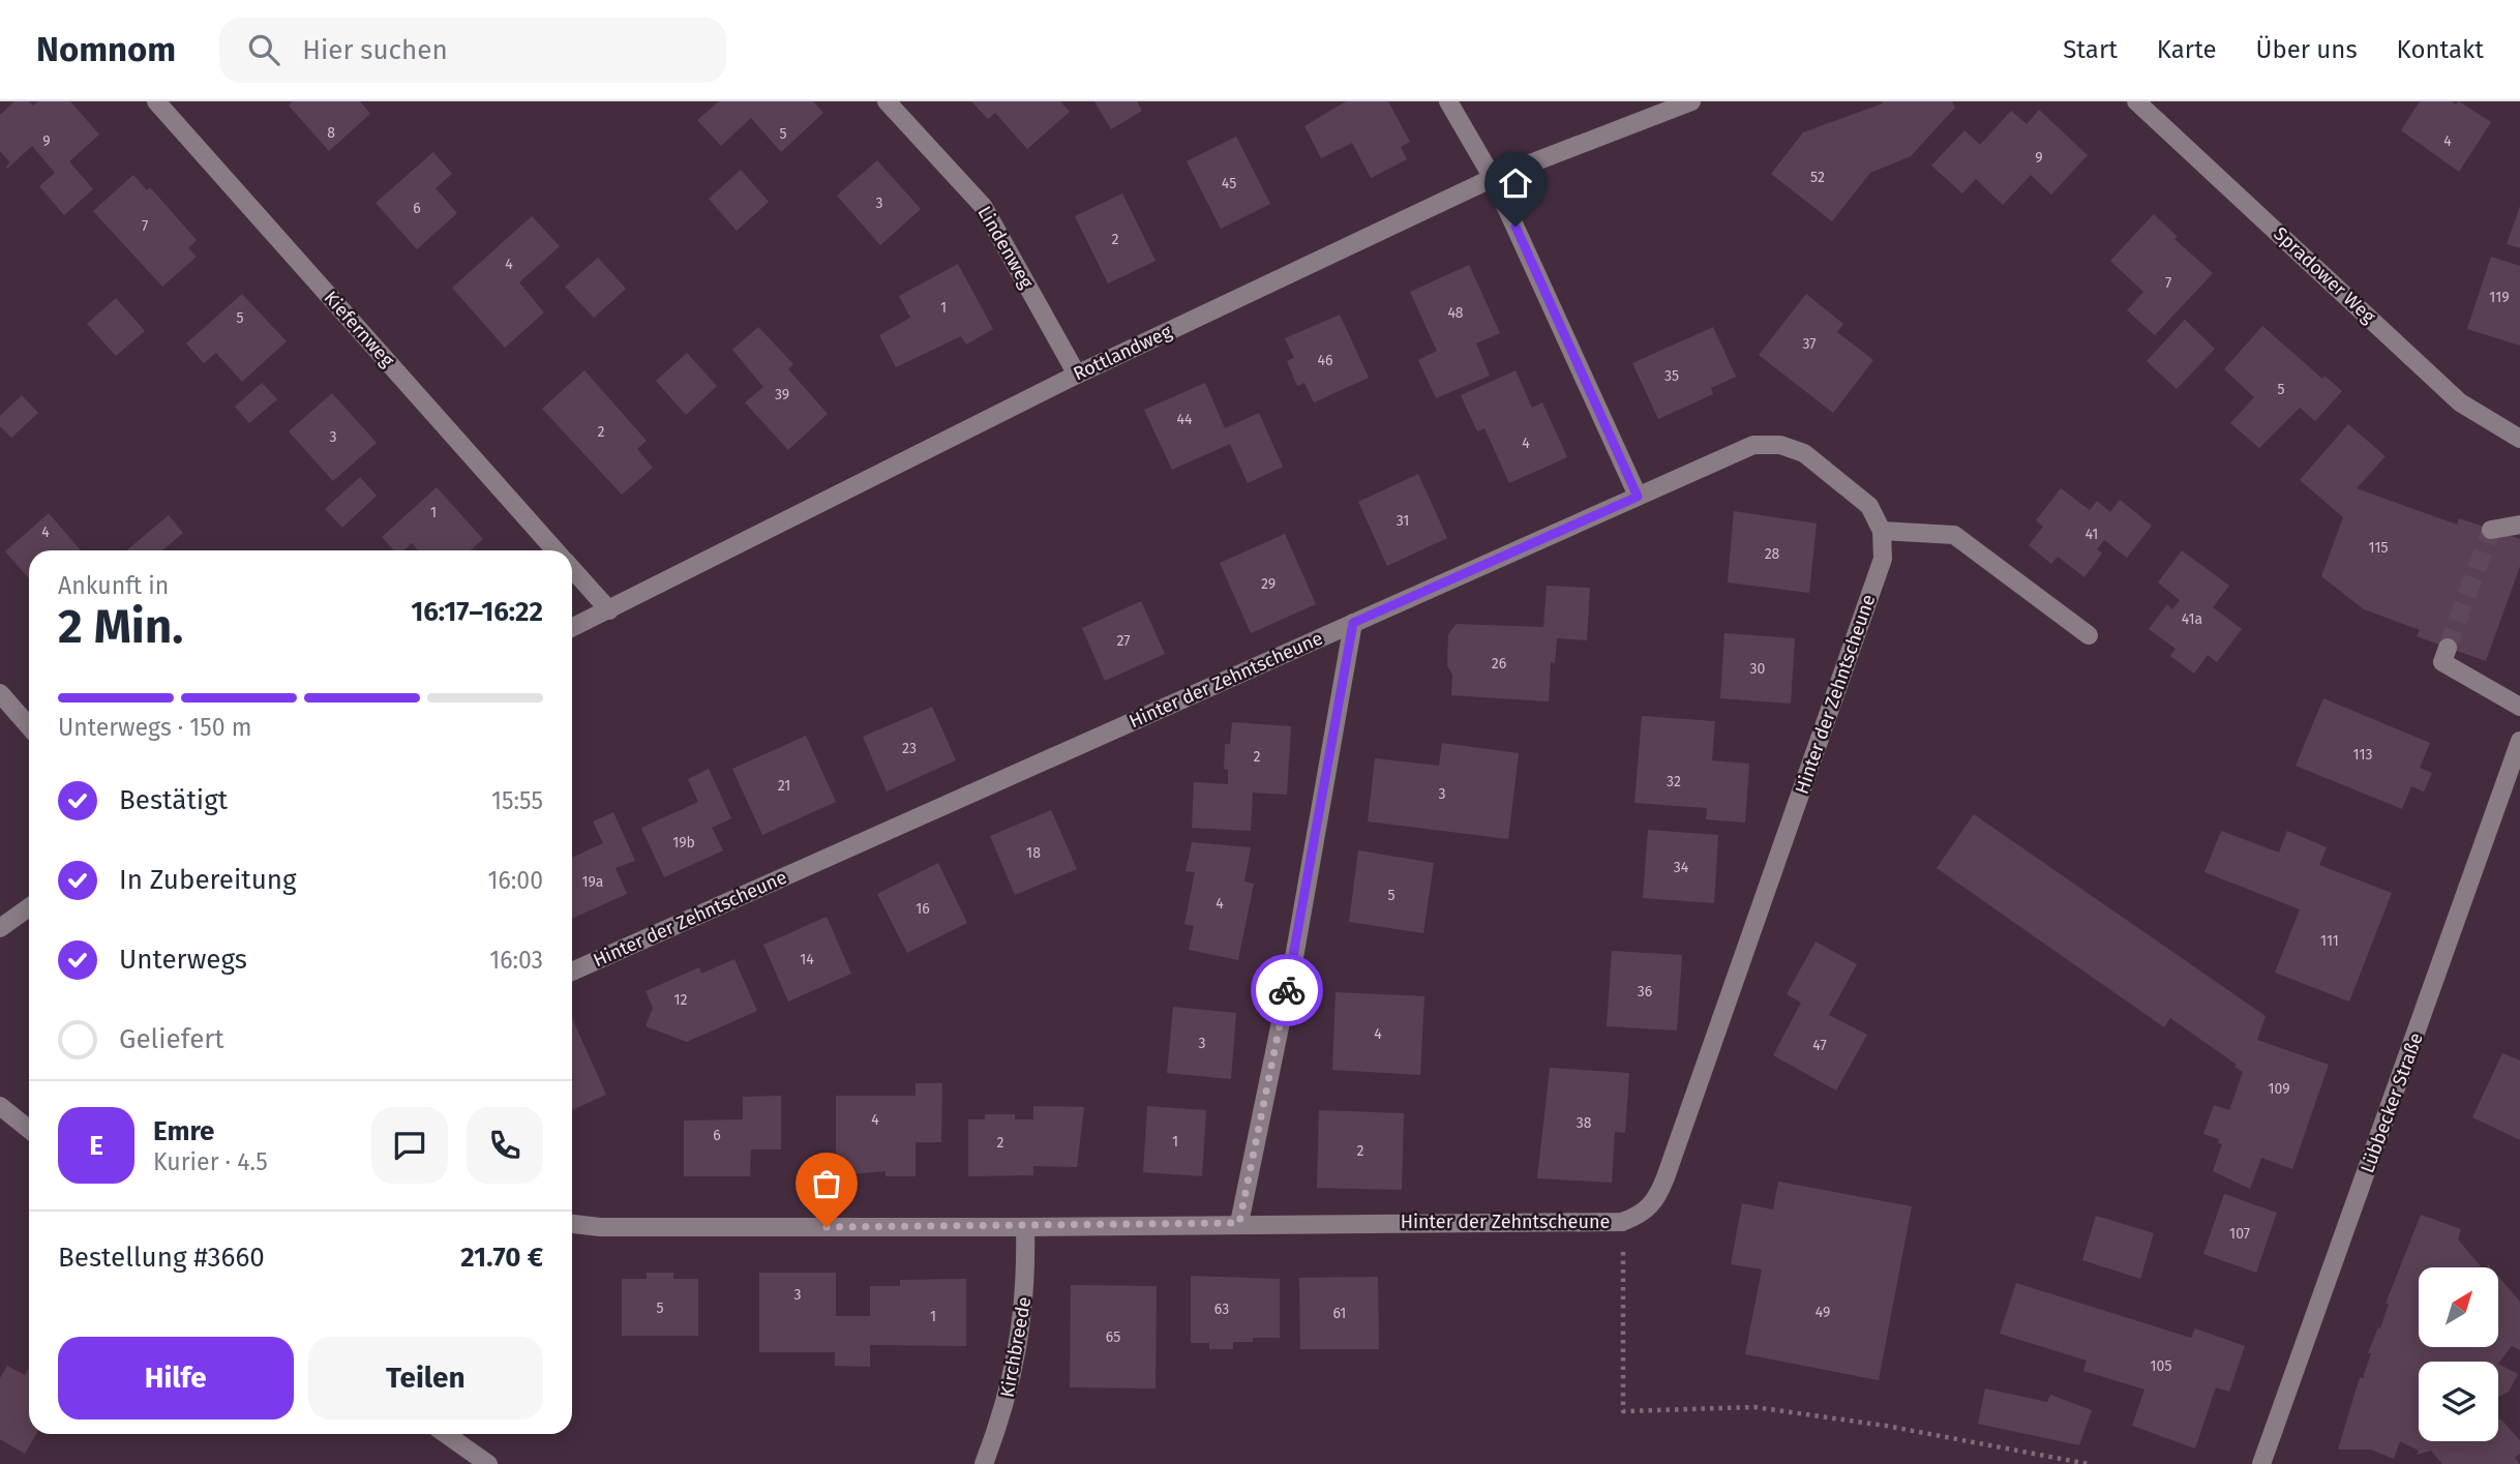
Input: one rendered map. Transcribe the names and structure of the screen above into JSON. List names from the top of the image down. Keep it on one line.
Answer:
{"streets":{"street":["Lindenweg","Spradower Weg","Kiefernweg","Rottlandweg","Hinter der Zehntscheune","Lübbecker Straße","Kirchbreede"]},"crossings":[["Lindenweg","Rottlandweg"],["Kiefernweg","Rottlandweg"],["Hinter der Zehntscheune","Kirchbreede"]],"house_numbers":["8","5","9","4","9","52","45","3","6","7","2","4","7","119","1","48","5","37","46","35","5","39","44","2","3","4","1","31","4","41","115","28","29","41a","27","26","30","23","113","2","32","21","3","19b","18","34","19a","5","4","16","111","14","36","12","4","3","47","109","4","38","6","1","2","2","107","3","5","63","49","61","1","65","105"],"north":"top right","page":{"header":"Nomnom","search":"Hier suchen","nav":["Start","Karte","Über uns","Kontakt"],"heading":["2 Min.","Ankunft in","16:17–16:22"],"panel":["Emre","Kurier · 4.5","Bestellung #3660","21.70 €"],"bar":"Unterwegs · 150 m","list":[["Bestätigt","15:55"],["In Zubereitung","16:00"],["Unterwegs","16:03"],"Geliefert"],"round":"E","buttons":["Hilfe","Teilen"]}}
